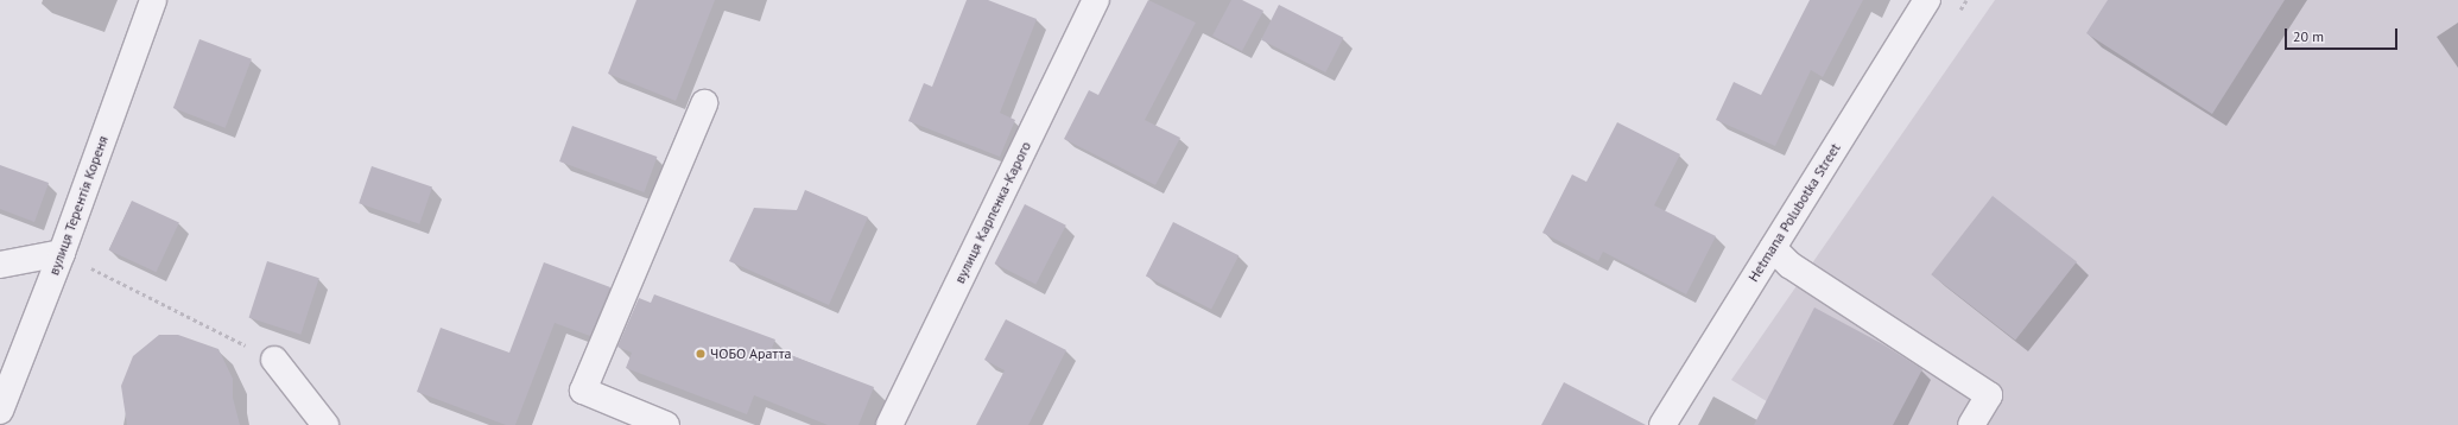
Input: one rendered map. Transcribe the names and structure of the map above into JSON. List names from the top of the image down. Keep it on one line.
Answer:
{"streets":{"street":["вулиця Терентія Кореня","вулиця Карпенка-Карого","Hetmana Polubotka Street"]},"places":["ЧОБО Аратта"],"scale_bar":"20 m"}
